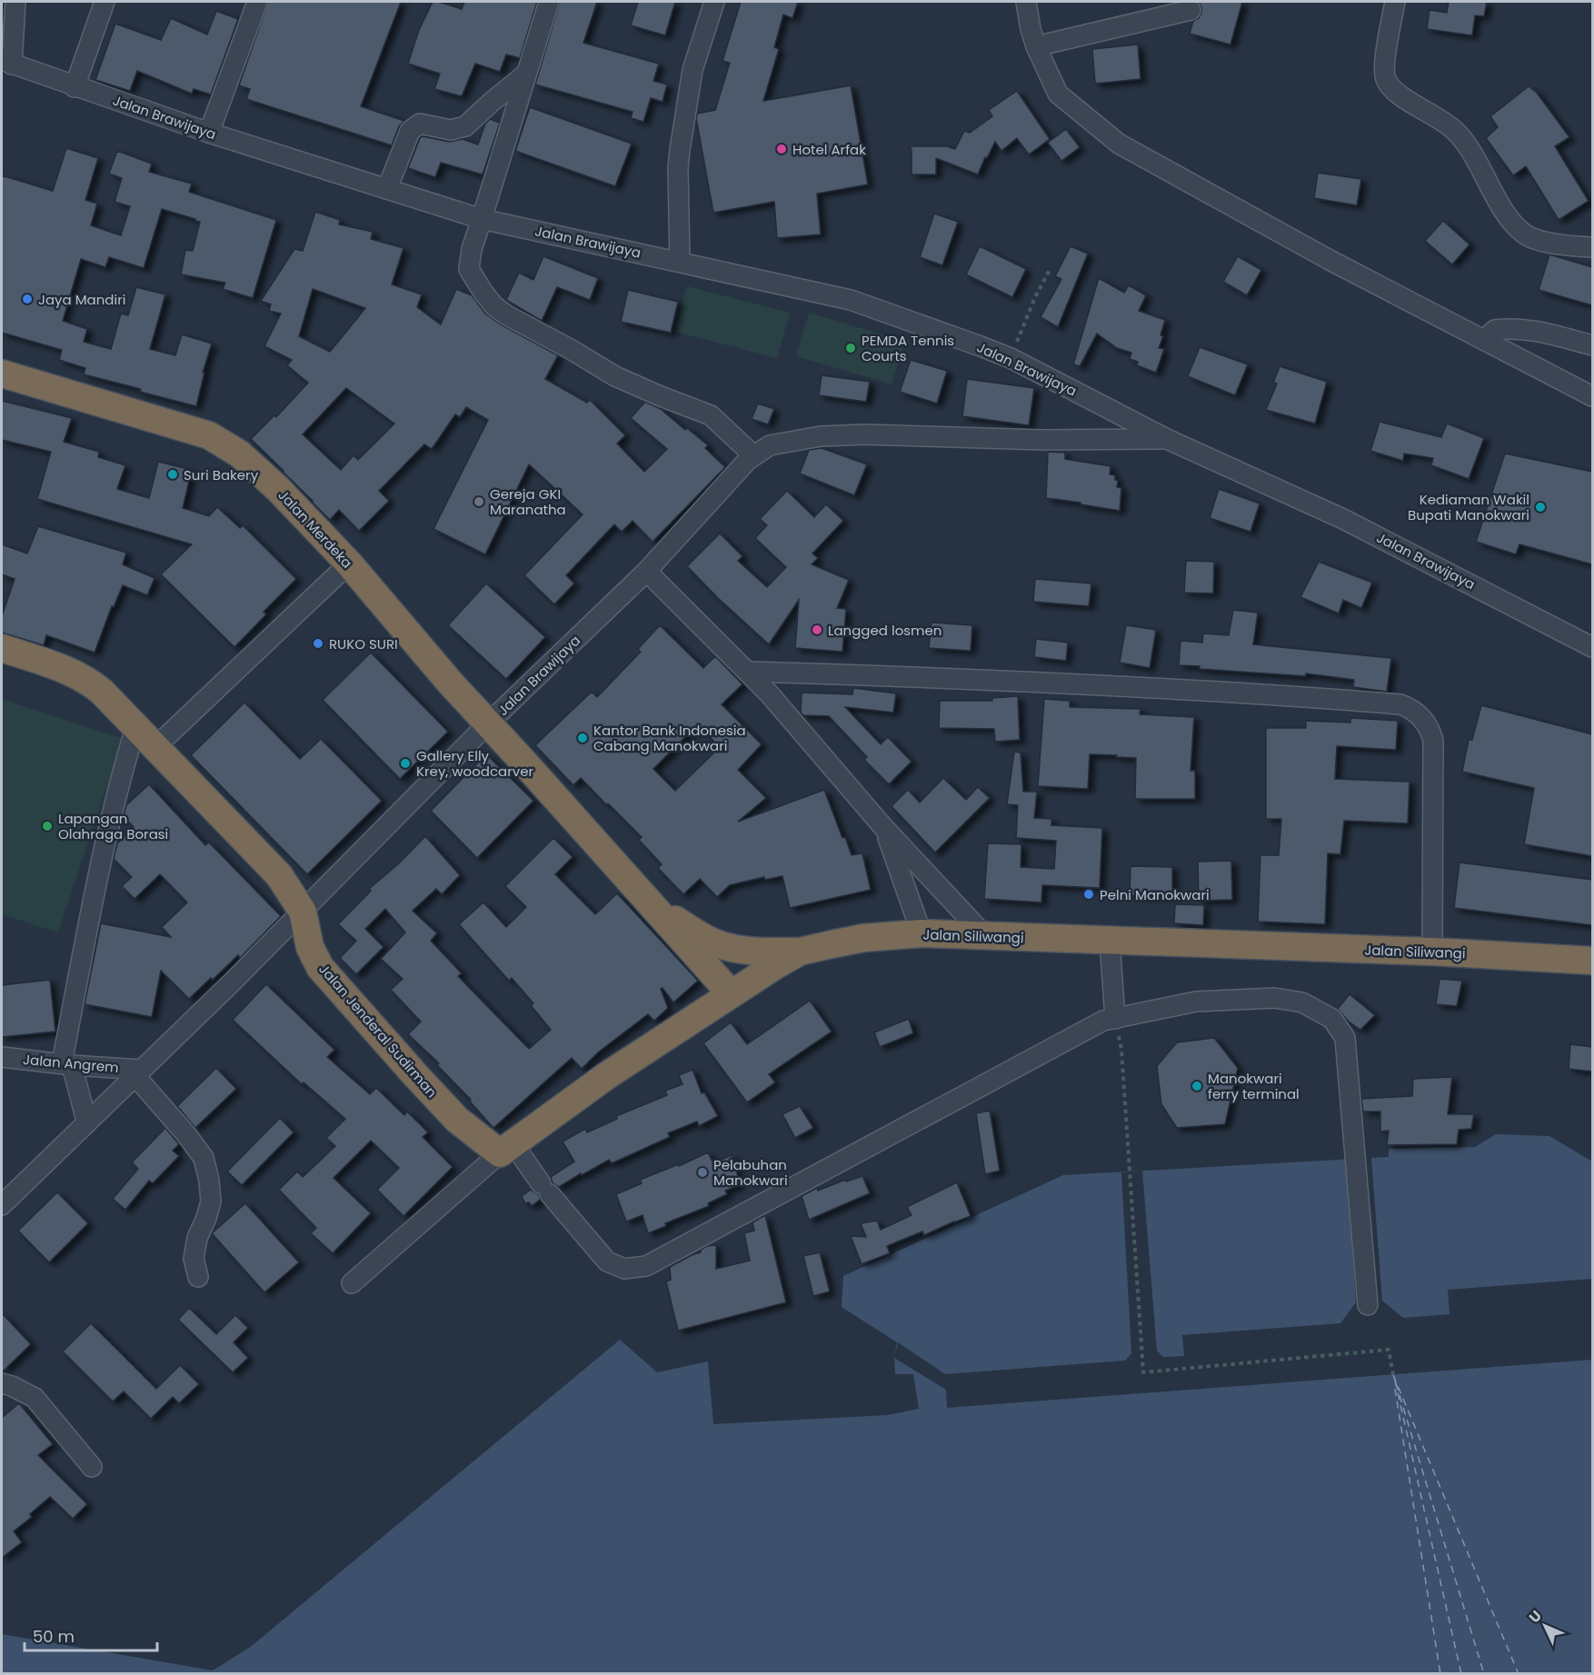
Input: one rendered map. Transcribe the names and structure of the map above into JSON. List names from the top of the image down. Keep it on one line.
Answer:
{"streets":{"highway":["Jalan Merdeka","Jalan Siliwangi","Jalan Jenderal Sudirman"],"street":["Jalan Brawijaya","Jalan Angrem"]},"crossings":[["Jalan Brawijaya","Jalan Merdeka"],["Jalan Brawijaya","Jalan Jenderal Sudirman"],["Jalan Brawijaya","Jalan Angrem"]],"places":["Hotel Arfak","Jaya Mandiri","PEMDA Tennis Courts","Suri Bakery","Gereja GKI Maranatha","Kediaman Wakil Bupati Manokwari","Langged losmen","RUKO SURI","Kantor Bank Indonesia Cabang Manokwari","Gallery Elly Krey, woodcarver","Lapangan Olahraga Borasi","Pelni Manokwari","Manokwari ferry terminal","Pelabuhan Manokwari"],"scale_bar":"50 m","north":"top left"}
